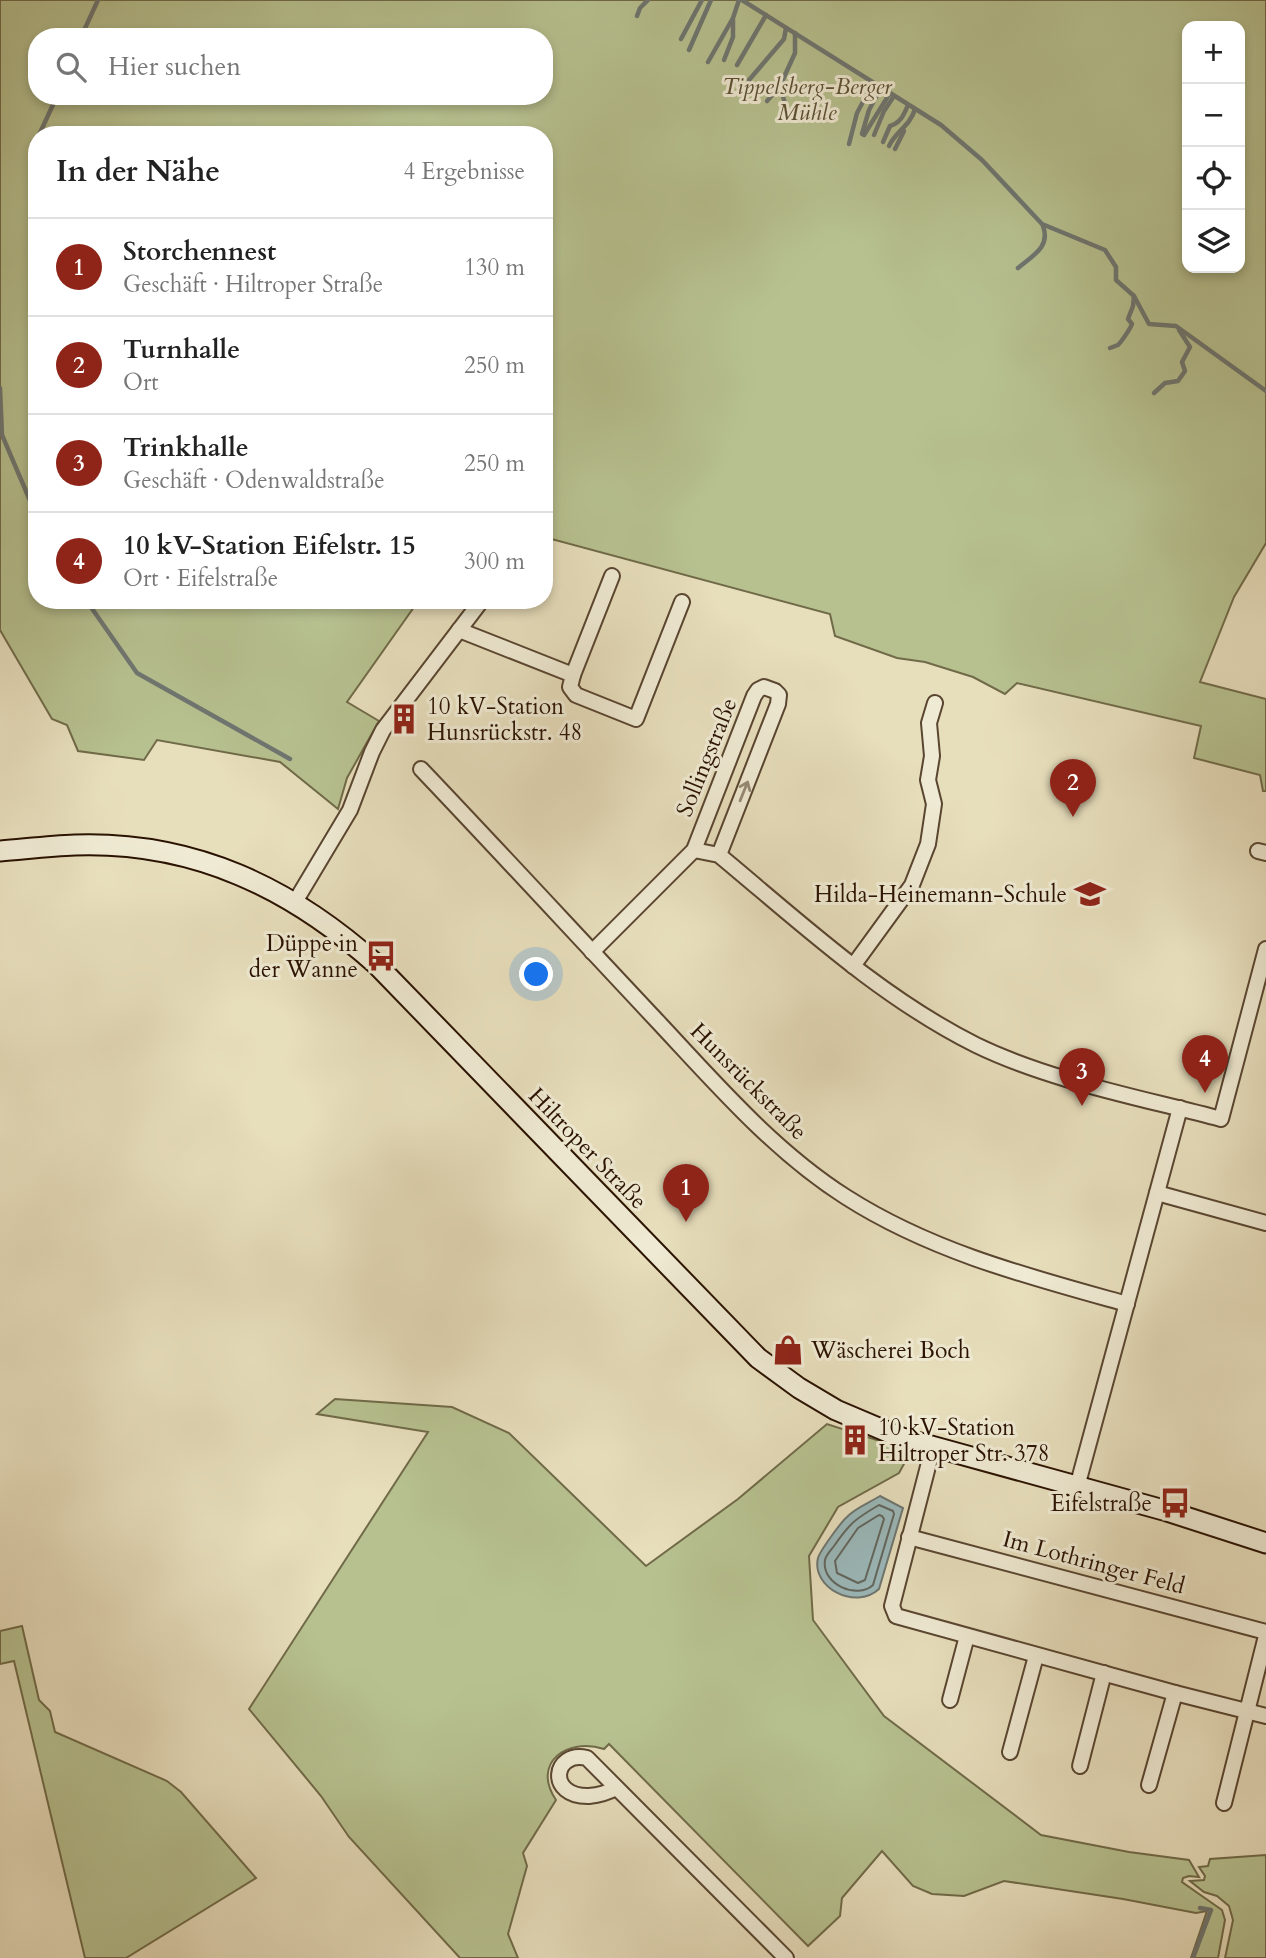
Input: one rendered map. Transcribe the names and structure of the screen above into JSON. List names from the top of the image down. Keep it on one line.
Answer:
{"streets":{"street":["Sollingstraße","Hunsrückstraße","Hiltroper Straße","Im Lothringer Feld"]},"crossings":[["Sollingstraße","Hunsrückstraße"]],"parks":["Tippelsberg-Berger Mühle"],"places":{"building":["10 kV-Station Hunsrückstr. 48","10 kV-Station Hiltroper Str. 378"],"school or university":["Hilda-Heinemann-Schule"],"bus stop":["Düppe in der Wanne","Eifelstraße"],"shop":["Wäscherei Boch"]},"page":{"map_buttons":["+","−"],"search":"Hier suchen","heading":["In der Nähe","4 Ergebnisse"],"list":[{"mark":"1","name":"Storchennest","note":"Geschäft · Hiltroper Straße","value":"130 m"},{"mark":"2","name":"Turnhalle","note":"Ort","value":"250 m"},{"mark":"3","name":"Trinkhalle","note":"Geschäft · Odenwaldstraße","value":"250 m"},{"mark":"4","name":"10 kV-Station Eifelstr. 15","note":"Ort · Eifelstraße","value":"300 m"}],"pins":["2","4","3","1"]}}
